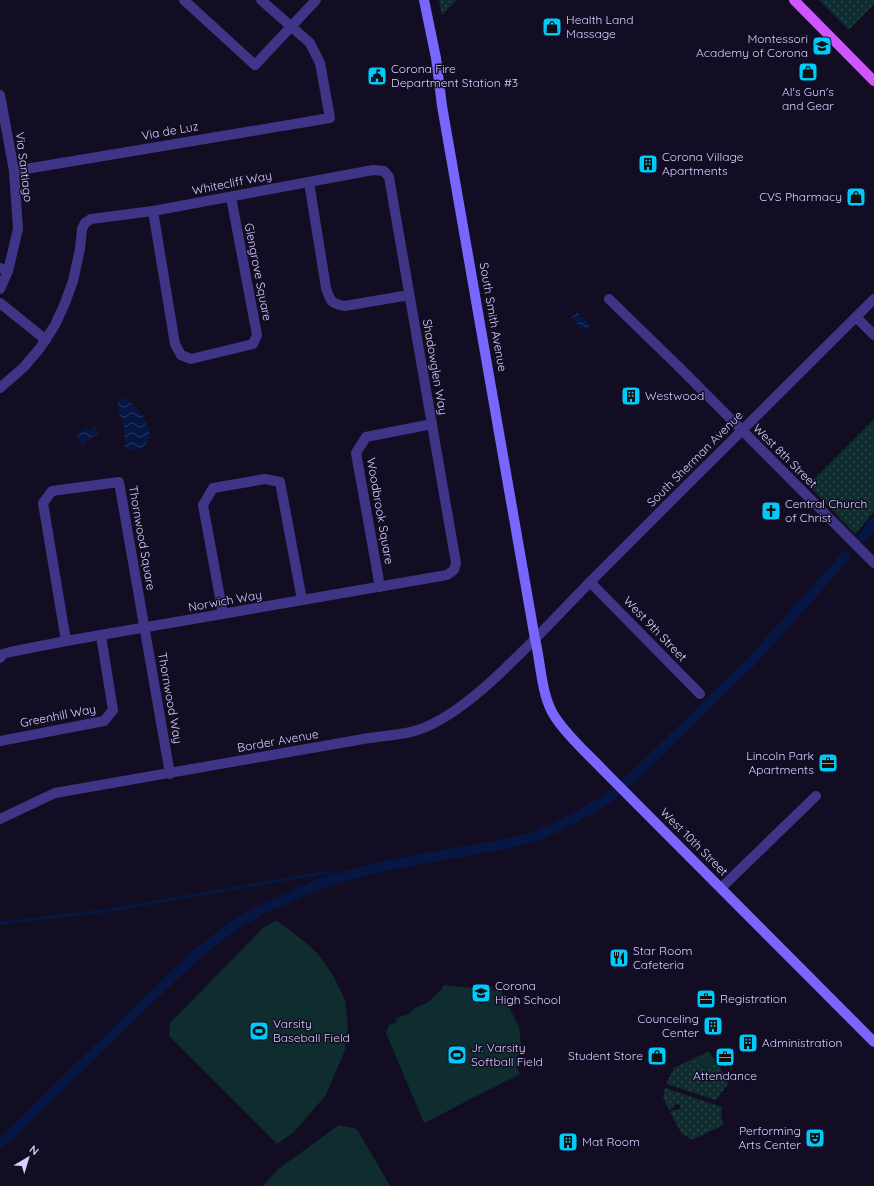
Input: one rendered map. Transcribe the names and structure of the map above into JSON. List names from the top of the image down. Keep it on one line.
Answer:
{"streets":{"main road":["South Smith Avenue","West 10th Street"],"street":["Via de Luz","Via Santiago","Whitecliff Way","Glengrove Square","Shadowglen Way","West 8th Street","South Sherman Avenue","Woodbrook Square","Thornwood Square","Norwich Way","West 9th Street","Thornwood Way","Greenhill Way","Border Avenue"]},"crossings":[["Via de Luz","Via Santiago"],["Whitecliff Way","Glengrove Square"],["Whitecliff Way","Shadowglen Way"],["South Smith Avenue","South Sherman Avenue"],["South Smith Avenue","Border Avenue"],["South Smith Avenue","West 10th Street"],["Shadowglen Way","Woodbrook Square"],["Shadowglen Way","Norwich Way"],["West 8th Street","South Sherman Avenue"],["South Sherman Avenue","West 9th Street"],["South Sherman Avenue","Border Avenue"],["South Sherman Avenue","West 10th Street"],["Woodbrook Square","Norwich Way"],["Thornwood Square","Norwich Way"],["Thornwood Square","Thornwood Way"],["Norwich Way","Thornwood Way"],["Norwich Way","Greenhill Way"],["Thornwood Way","Border Avenue"],["Border Avenue","West 10th Street"]],"places":{"shop":["Health Land Massage","Al's Gun's and Gear","CVS Pharmacy","Student Store"],"school or university":["Montessori Academy of Corona","Corona High School"],"public building":["Corona Fire Department Station #3"],"building":["Corona Village Apartments","Westwood","Counceling Center","Administration","Mat Room"],"church":["Central Church of Christ"],"office":["Lincoln Park Apartments","Registration","Attendance"],"restaurant":["Star Room Cafeteria"],"sports":["Varsity Baseball Field","Jr. Varsity Softball Field"],"theatre":["Performing Arts Center"]},"north":"top right"}
